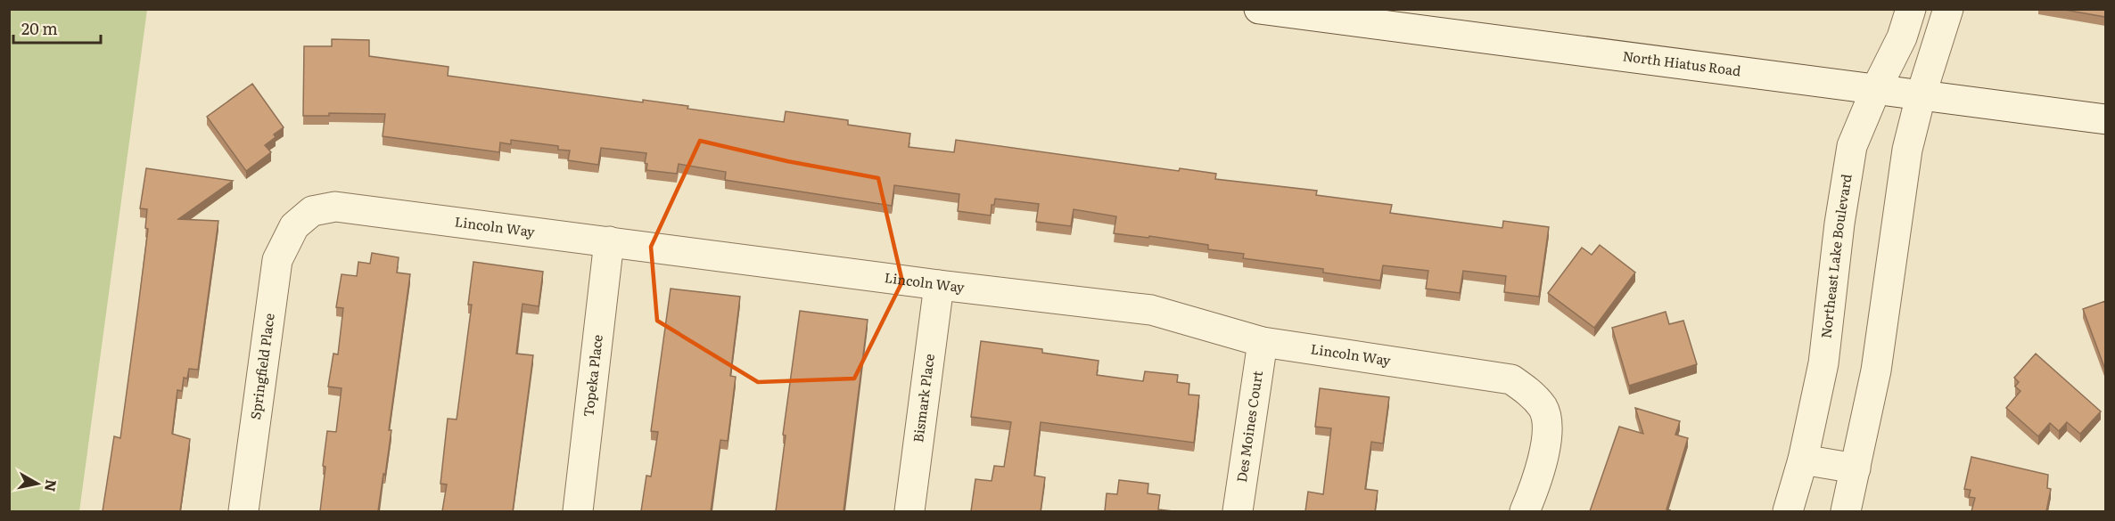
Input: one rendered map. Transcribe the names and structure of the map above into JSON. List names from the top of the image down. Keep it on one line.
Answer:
{"streets":{"street":["North Hiatus Road","Lincoln Way","Northeast Lake Boulevard","Springfield Place","Topeka Place","Bismark Place","Des Moines Court"]},"crossings":[["North Hiatus Road","Northeast Lake Boulevard"],["Lincoln Way","Springfield Place"],["Lincoln Way","Topeka Place"],["Lincoln Way","Bismark Place"],["Lincoln Way","Des Moines Court"]],"scale_bar":"20 m","north":"right"}
